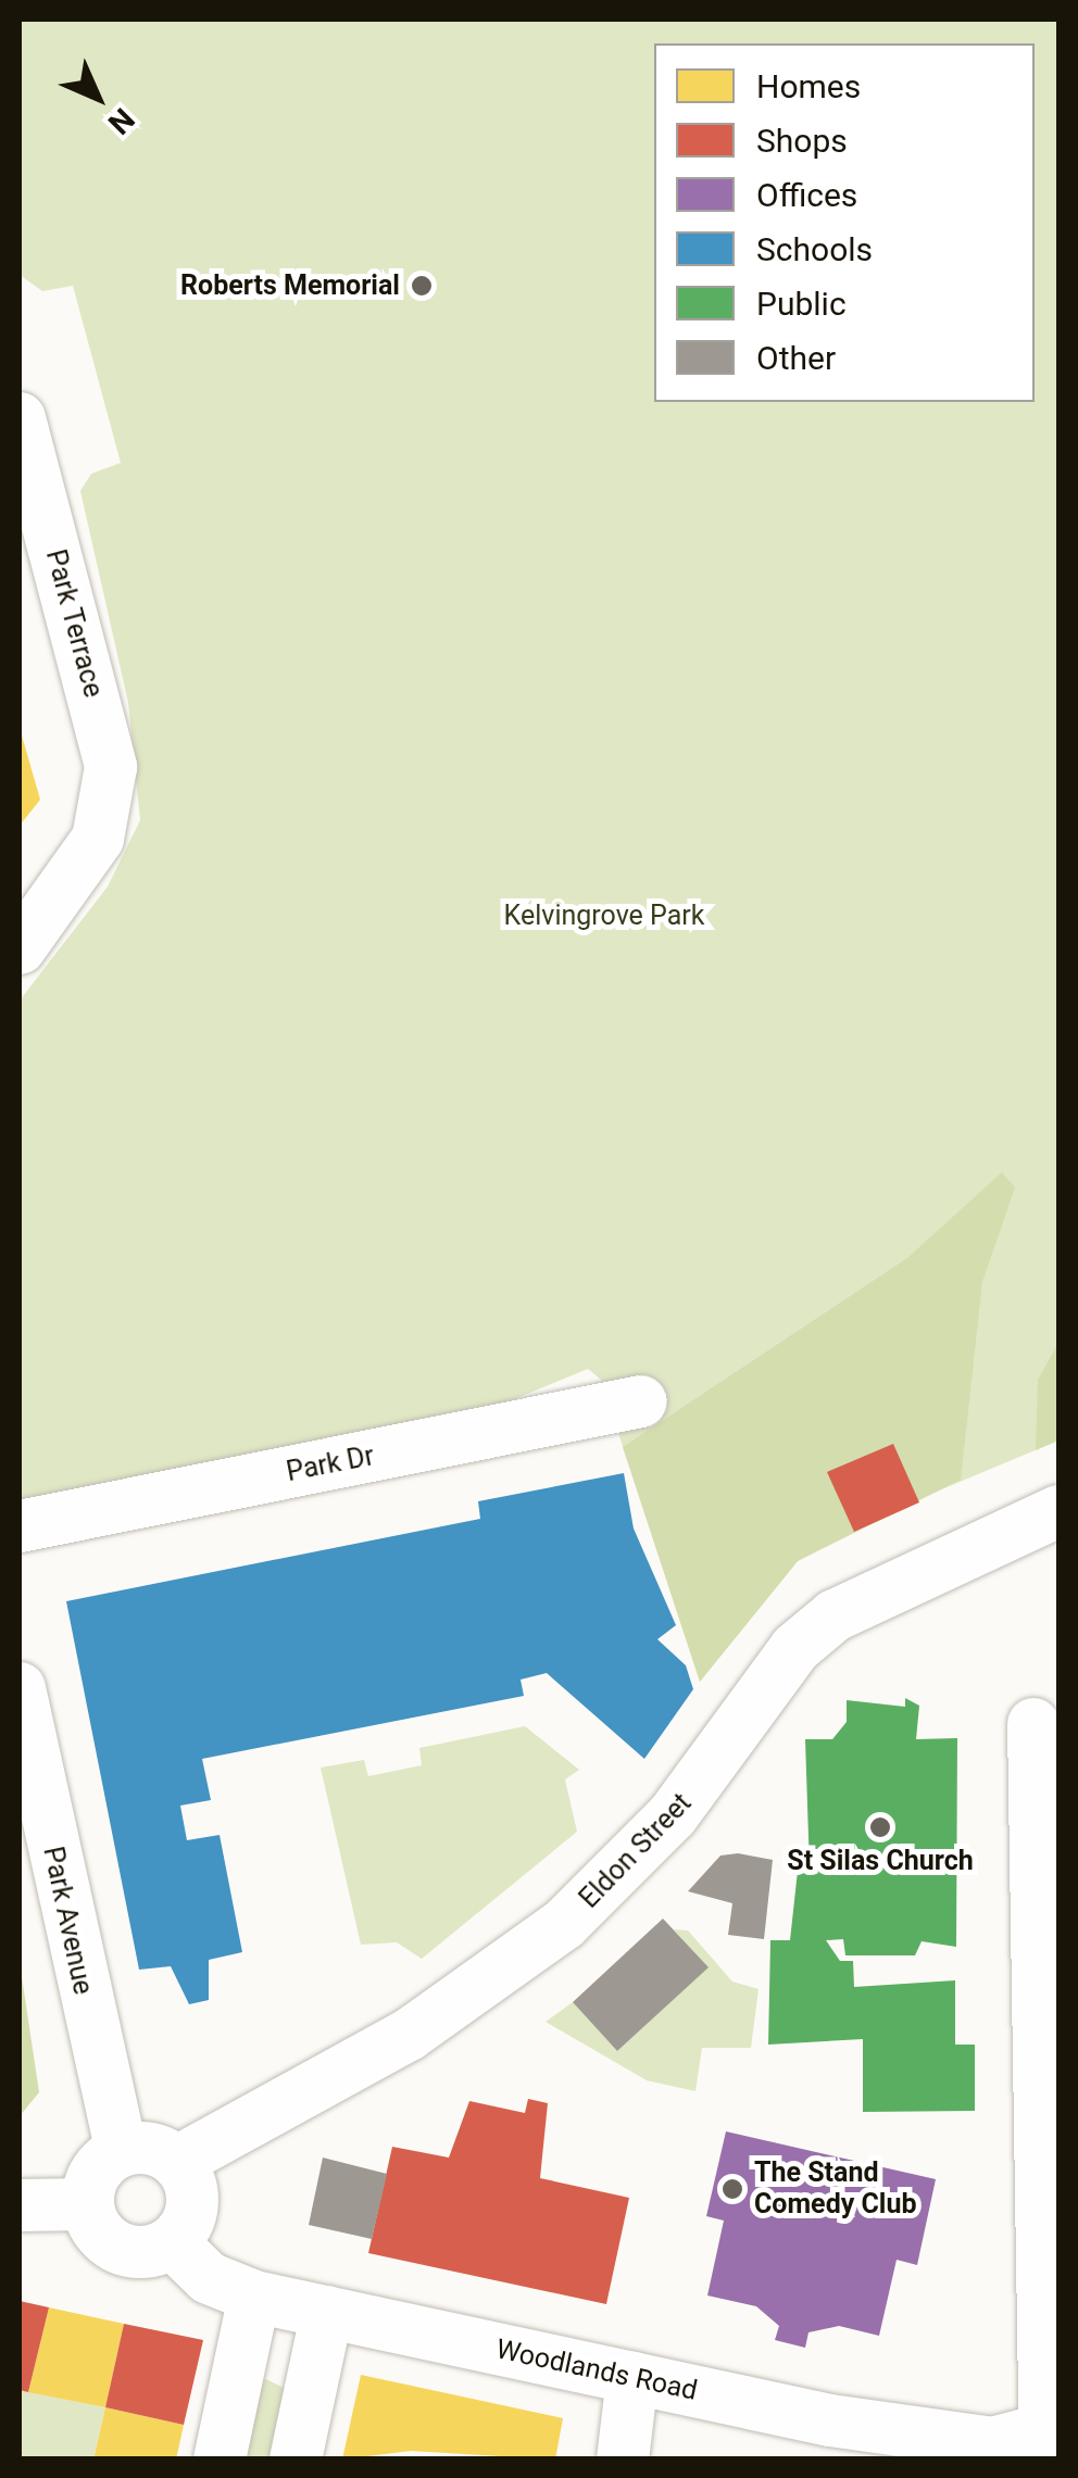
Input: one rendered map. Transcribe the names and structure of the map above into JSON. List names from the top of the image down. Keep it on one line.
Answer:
{"streets":{"street":["Park Terrace","Park Dr","Eldon Street","Park Avenue","Woodlands Road"]},"crossings":[["Eldon Street","Park Avenue"],["Eldon Street","Woodlands Road"],["Park Avenue","Woodlands Road"]],"parks":["Kelvingrove Park"],"places":["Roberts Memorial","St Silas Church","The Stand Comedy Club"],"legend":["Homes","Shops","Offices","Schools","Public","Other"],"north":"bottom right"}
